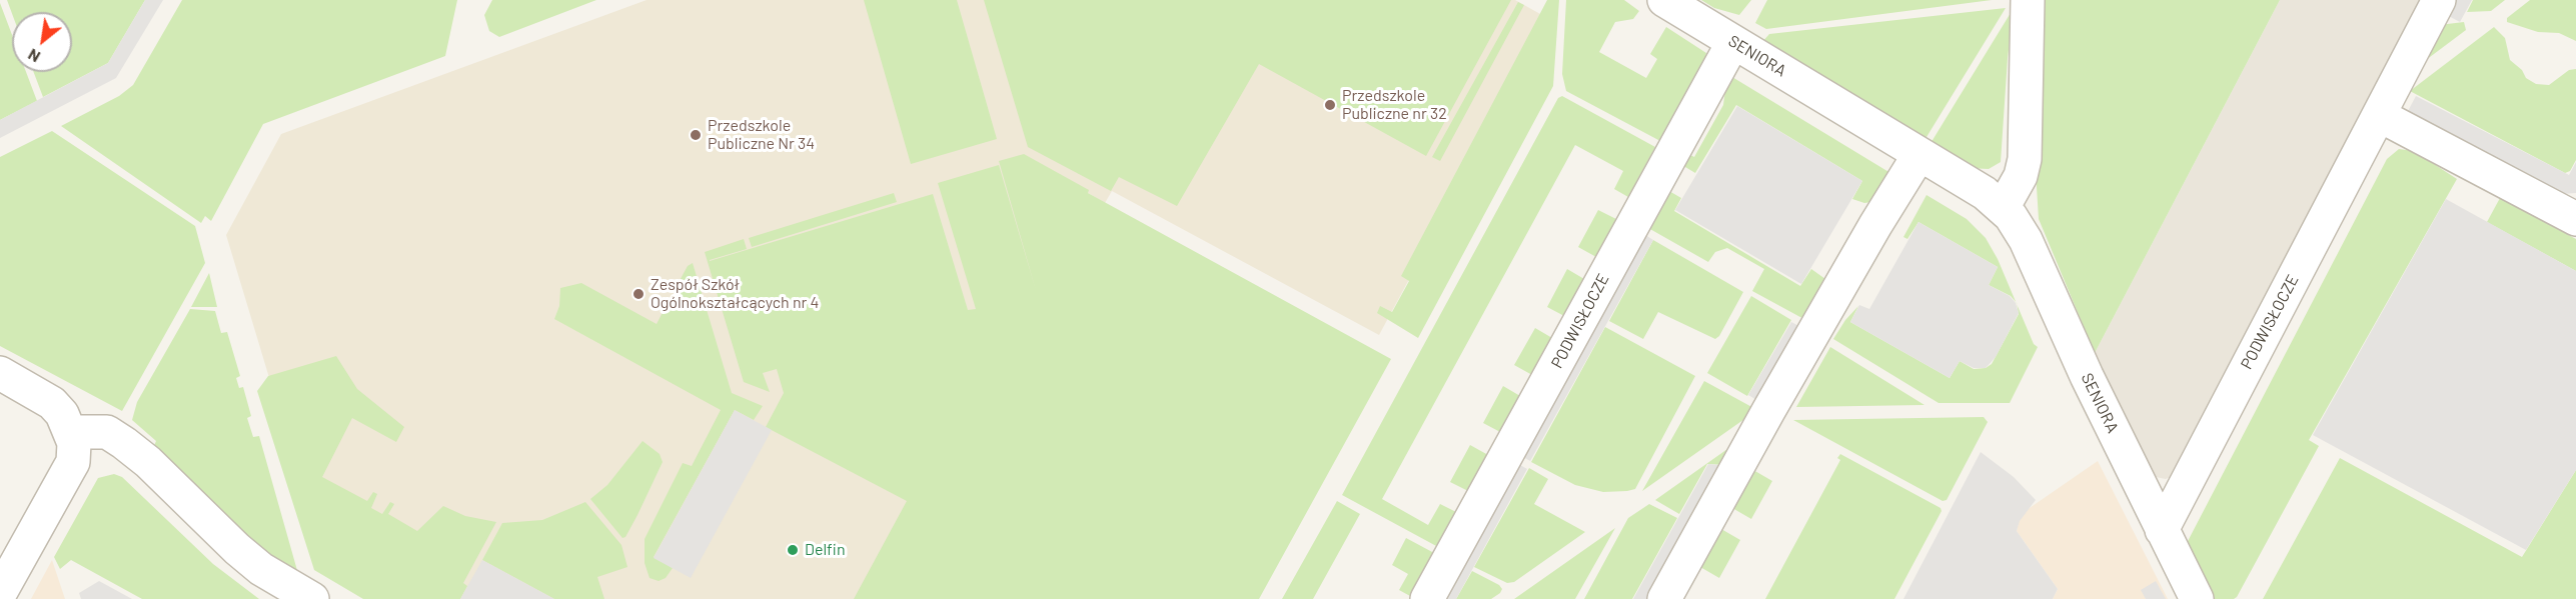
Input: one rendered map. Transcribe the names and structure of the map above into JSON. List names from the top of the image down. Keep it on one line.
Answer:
{"streets":{"street":["SENIORA","PODWISŁOCZE"]},"crossings":[["SENIORA","PODWISŁOCZE"]],"places":["Przedszkole Publiczne nr 32","Przedszkole Publiczne Nr 34","Zespół Szkół Ogólnokształcących nr 4","Delfin"],"north":"bottom left"}
